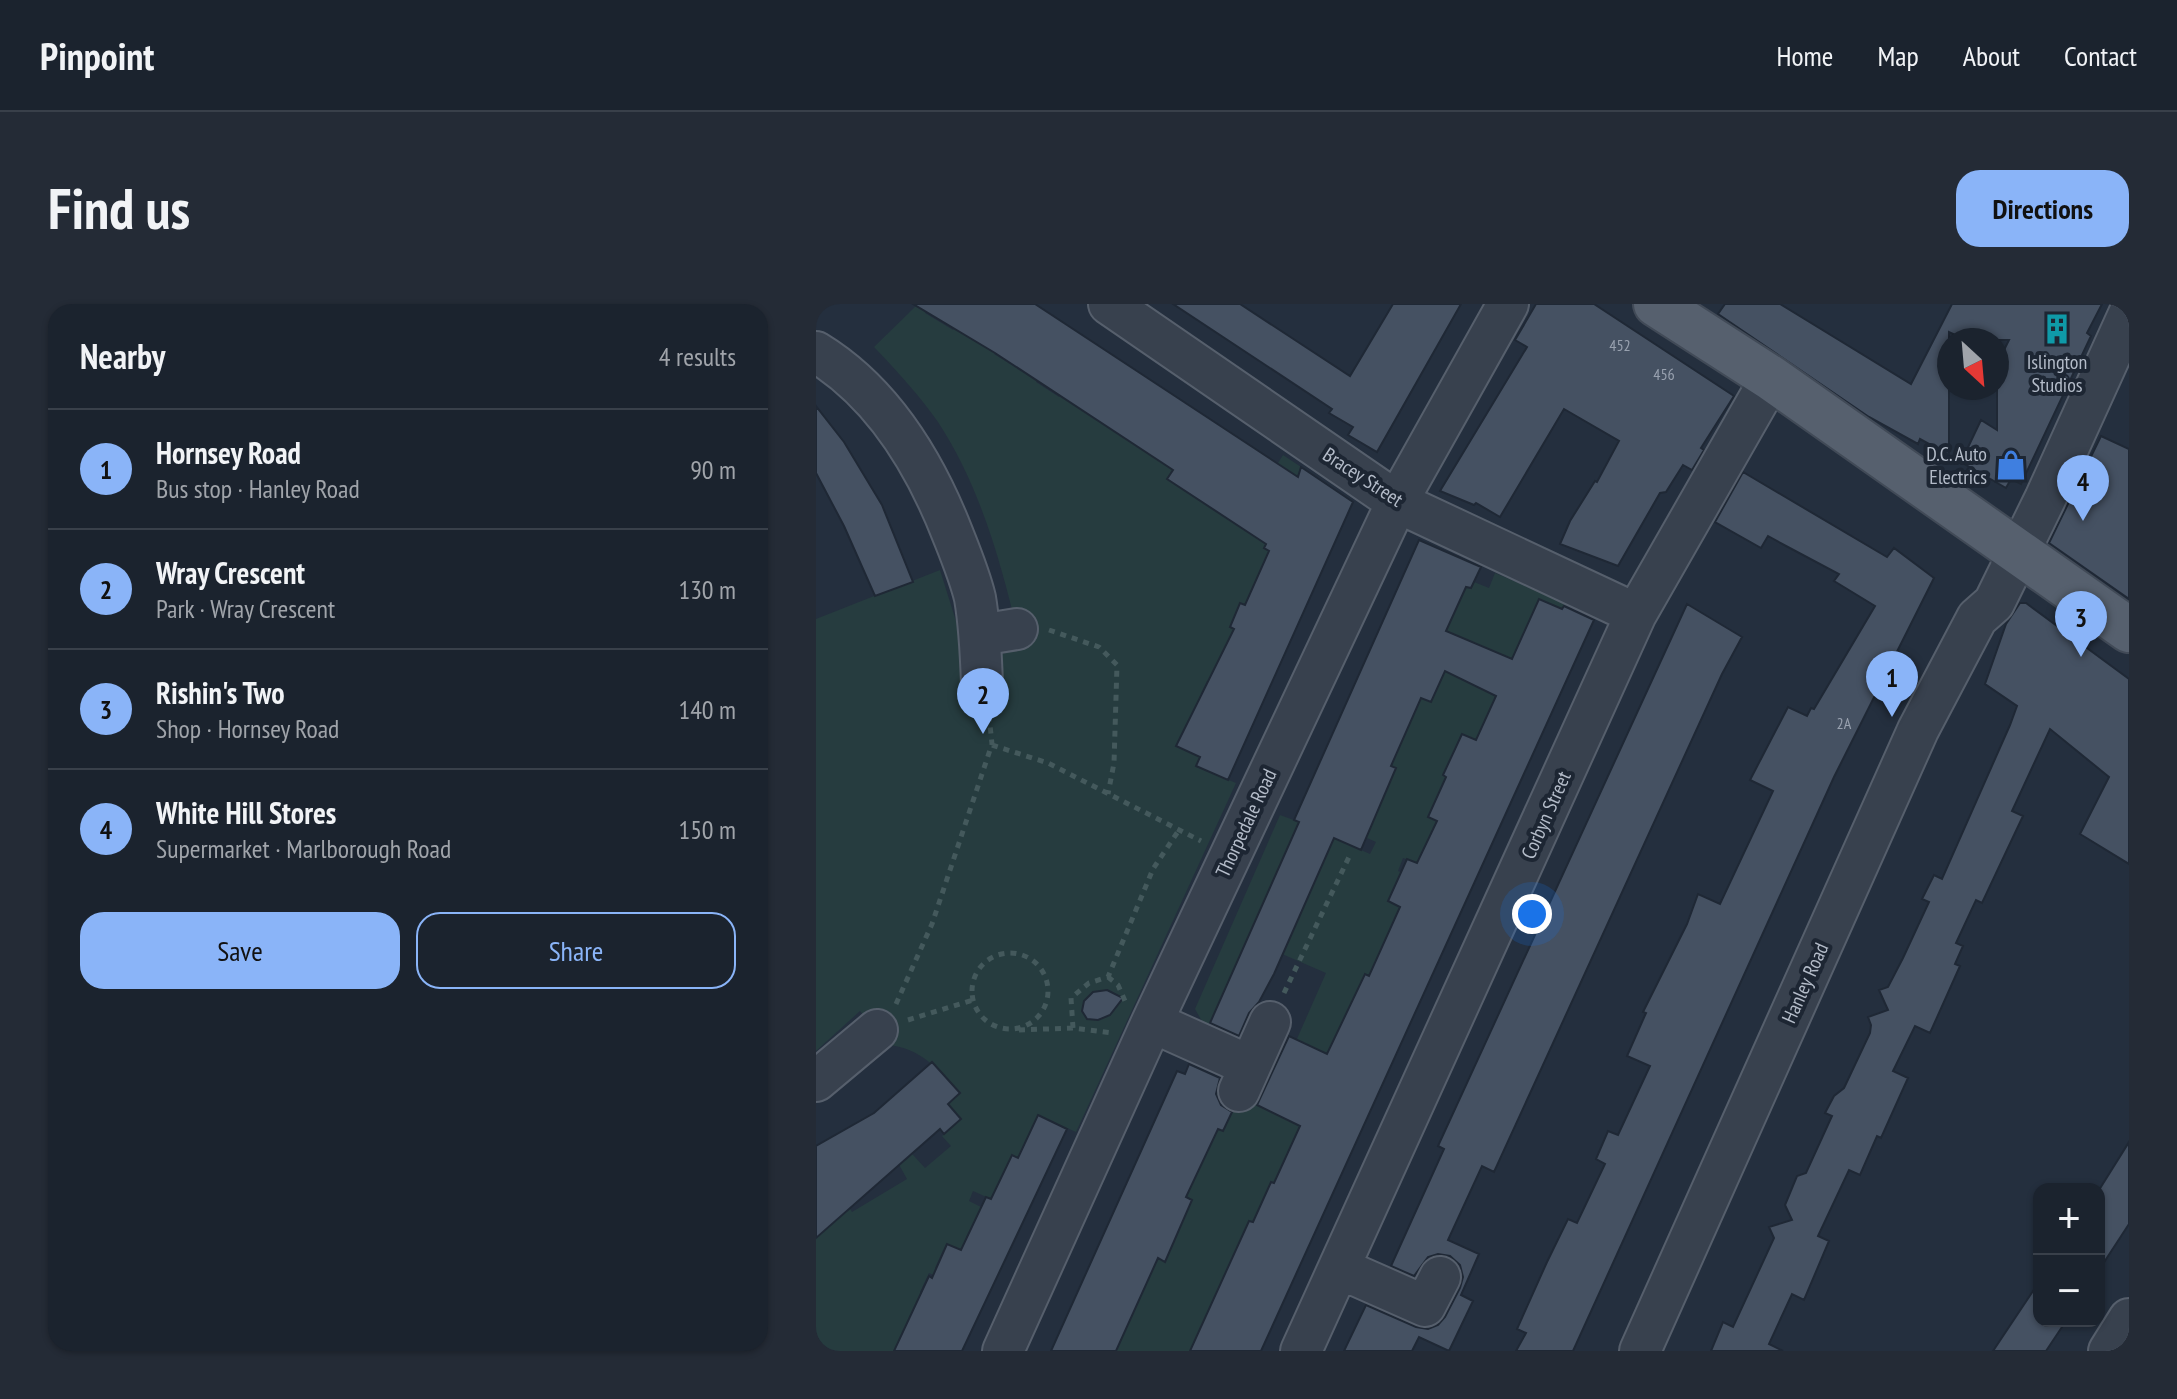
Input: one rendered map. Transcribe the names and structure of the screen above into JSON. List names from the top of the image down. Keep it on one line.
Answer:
{"streets":{"street":["Bracey Street","Corbyn Street","Thorpedale Road","Hanley Road"]},"crossings":[["Bracey Street","Corbyn Street"],["Bracey Street","Thorpedale Road"]],"places":{"building":["Islington Studios"],"shop":["D.C. Auto Electrics"]},"house_numbers":["452","456","2A"],"north":"bottom right","page":{"header":"Pinpoint","nav":["Home","Map","About","Contact"],"buttons":["Directions",["Save","Share"]],"title":"Find us","heading":["Nearby","4 results"],"list":[{"mark":"1","name":"Hornsey Road","note":"Bus stop · Hanley Road","value":"90 m"},{"mark":"2","name":"Wray Crescent","note":"Park · Wray Crescent","value":"130 m"},{"mark":"3","name":"Rishin's Two","note":"Shop · Hornsey Road","value":"140 m"},{"mark":"4","name":"White Hill Stores","note":"Supermarket · Marlborough Road","value":"150 m"}],"pins":["4","3","1","2"],"map_buttons":["+","−"]}}
